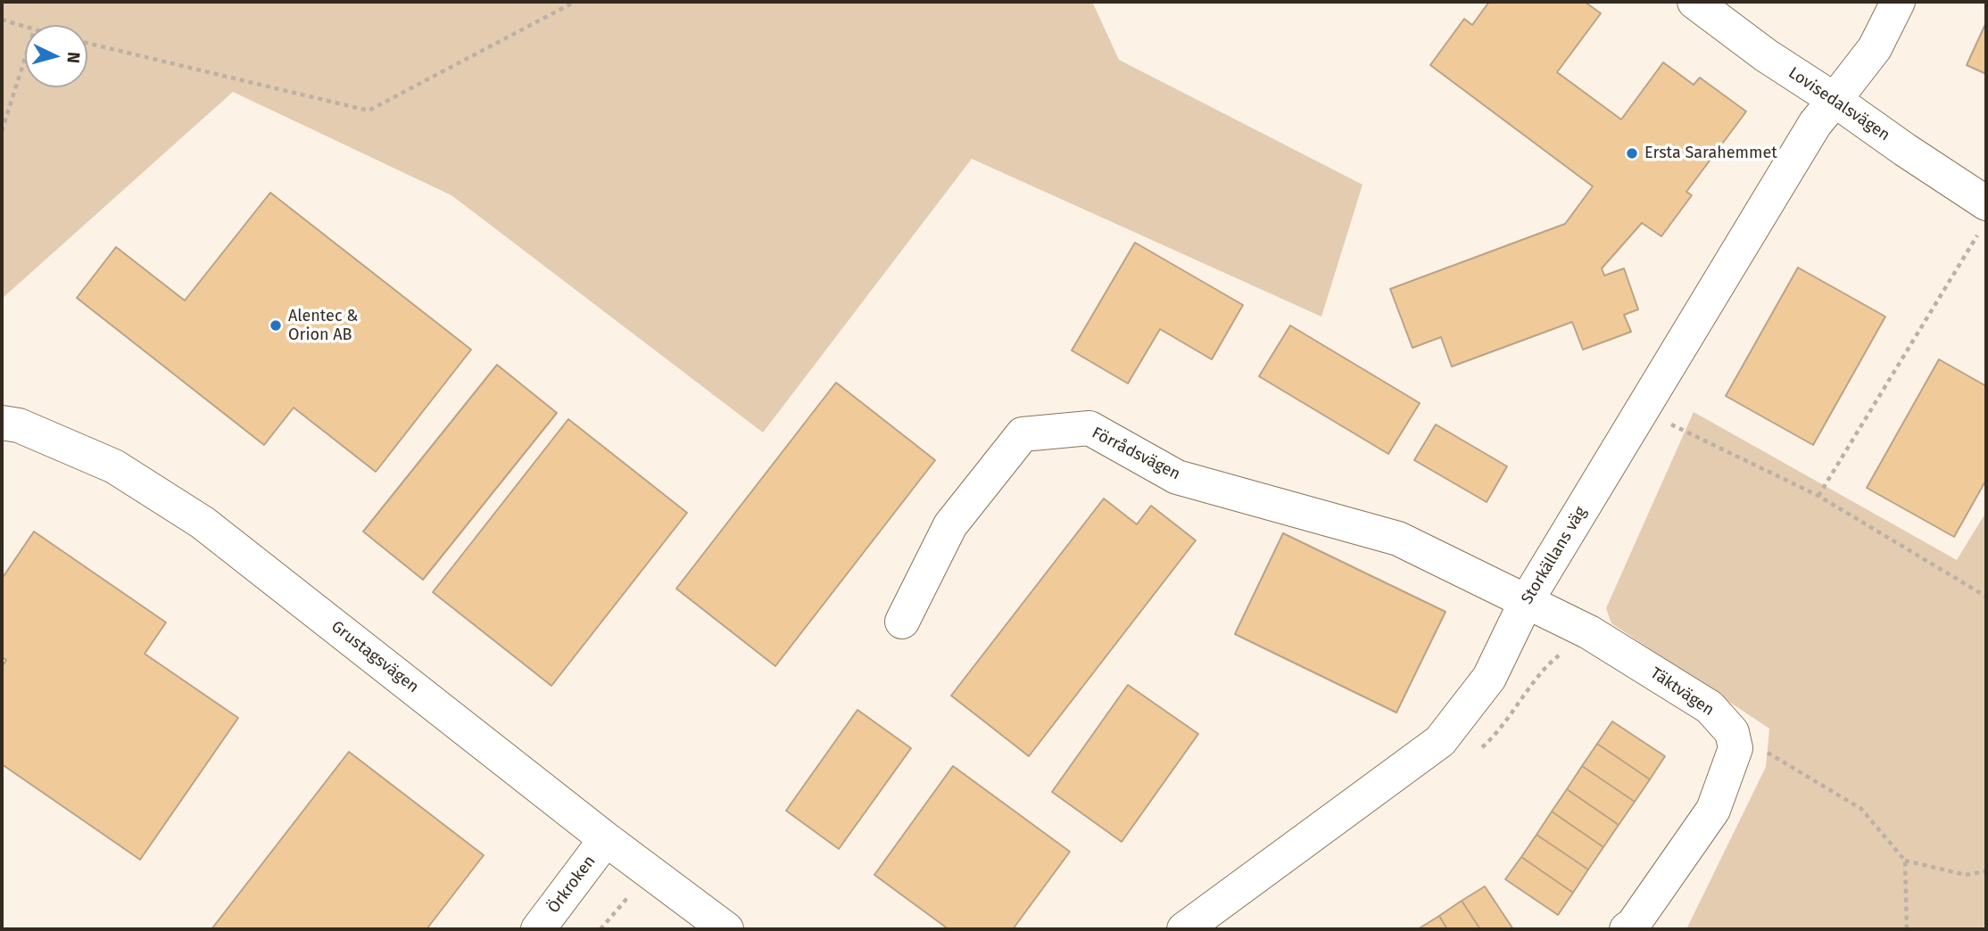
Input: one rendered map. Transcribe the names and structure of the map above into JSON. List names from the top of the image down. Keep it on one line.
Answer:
{"streets":{"street":["Lovisedalsvägen","Förrådsvägen","Storkällans väg","Grustagsvägen","Täktvägen","Örkroken"]},"crossings":[["Lovisedalsvägen","Storkällans väg"],["Förrådsvägen","Storkällans väg"],["Förrådsvägen","Täktvägen"],["Storkällans väg","Täktvägen"],["Grustagsvägen","Örkroken"]],"places":["Ersta Sarahemmet","Alentec & Orion AB"],"north":"right"}
